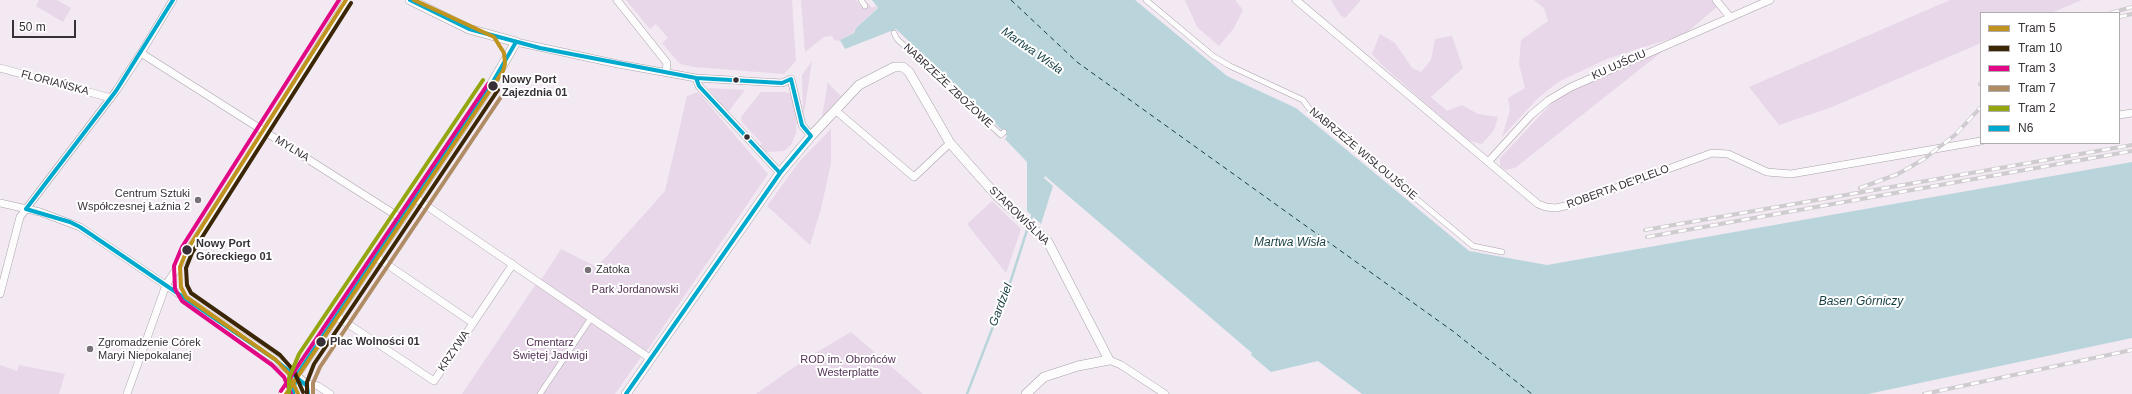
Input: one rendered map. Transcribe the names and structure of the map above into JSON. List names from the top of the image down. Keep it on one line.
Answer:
{"streets":{"street":["KU UJŚCIU","FLORIAŃSKA","NABRZEŻE ZBOŻOWE","MYLNA","NABRZEŻE WISŁOUJŚCIE","ROBERTA DE'PLELO","STAROWIŚLNA","KRZYWA"]},"crossings":[["KU UJŚCIU","ROBERTA DE'PLELO"]],"water":["Martwa Wisła","Basen Górniczy","Gardziel"],"parks":["Park Jordanowski","Cmentarz Świętej Jadwigi","ROD im. Obrońców Westerplatte"],"places":["Nowy Port Zajezdnia 01","Centrum Sztuki Współczesnej Łaźnia 2","Nowy Port Góreckiego 01","Zatoka","Plac Wolności 01","Zgromadzenie Córek Maryi Niepokalanej"],"lines":["tram line 5","tram line 3","transit line N6","tram line 10","tram line 2","tram line 7"],"legend":["Tram 5","Tram 10","Tram 3","Tram 7","Tram 2","N6"],"scale_bar":"50 m"}
